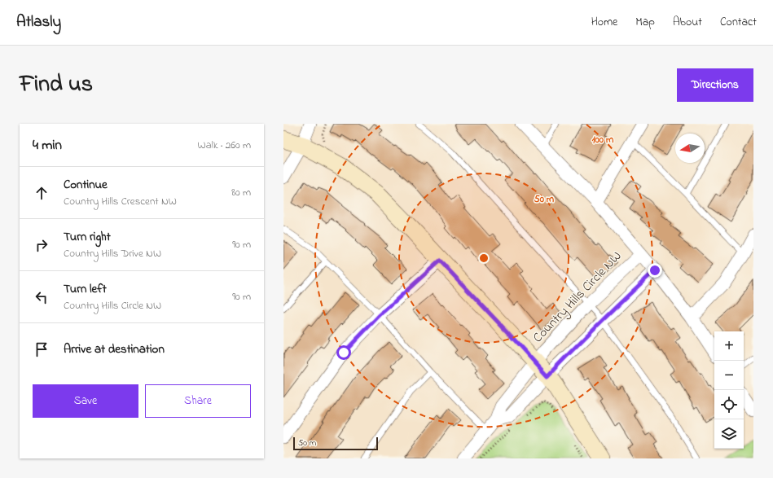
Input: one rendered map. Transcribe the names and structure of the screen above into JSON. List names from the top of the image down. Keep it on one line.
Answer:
{"streets":{"street":["Country Hills Circle NW"]},"scale_bar":"50 m","north":"left","page":{"header":"Atlasly","nav":["Home","Map","About","Contact"],"title":"Find us","buttons":["Directions",["Save","Share"]],"heading":["4 min","Walk · 260 m"],"list":[["Continue","Country Hills Crescent NW","80 m"],["Turn right","Country Hills Drive NW","90 m"],["Turn left","Country Hills Circle NW","90 m"],"Arrive at destination"],"map_buttons":["+","−"],"scale":"50 m"},"rings":["100 m","50 m"]}
